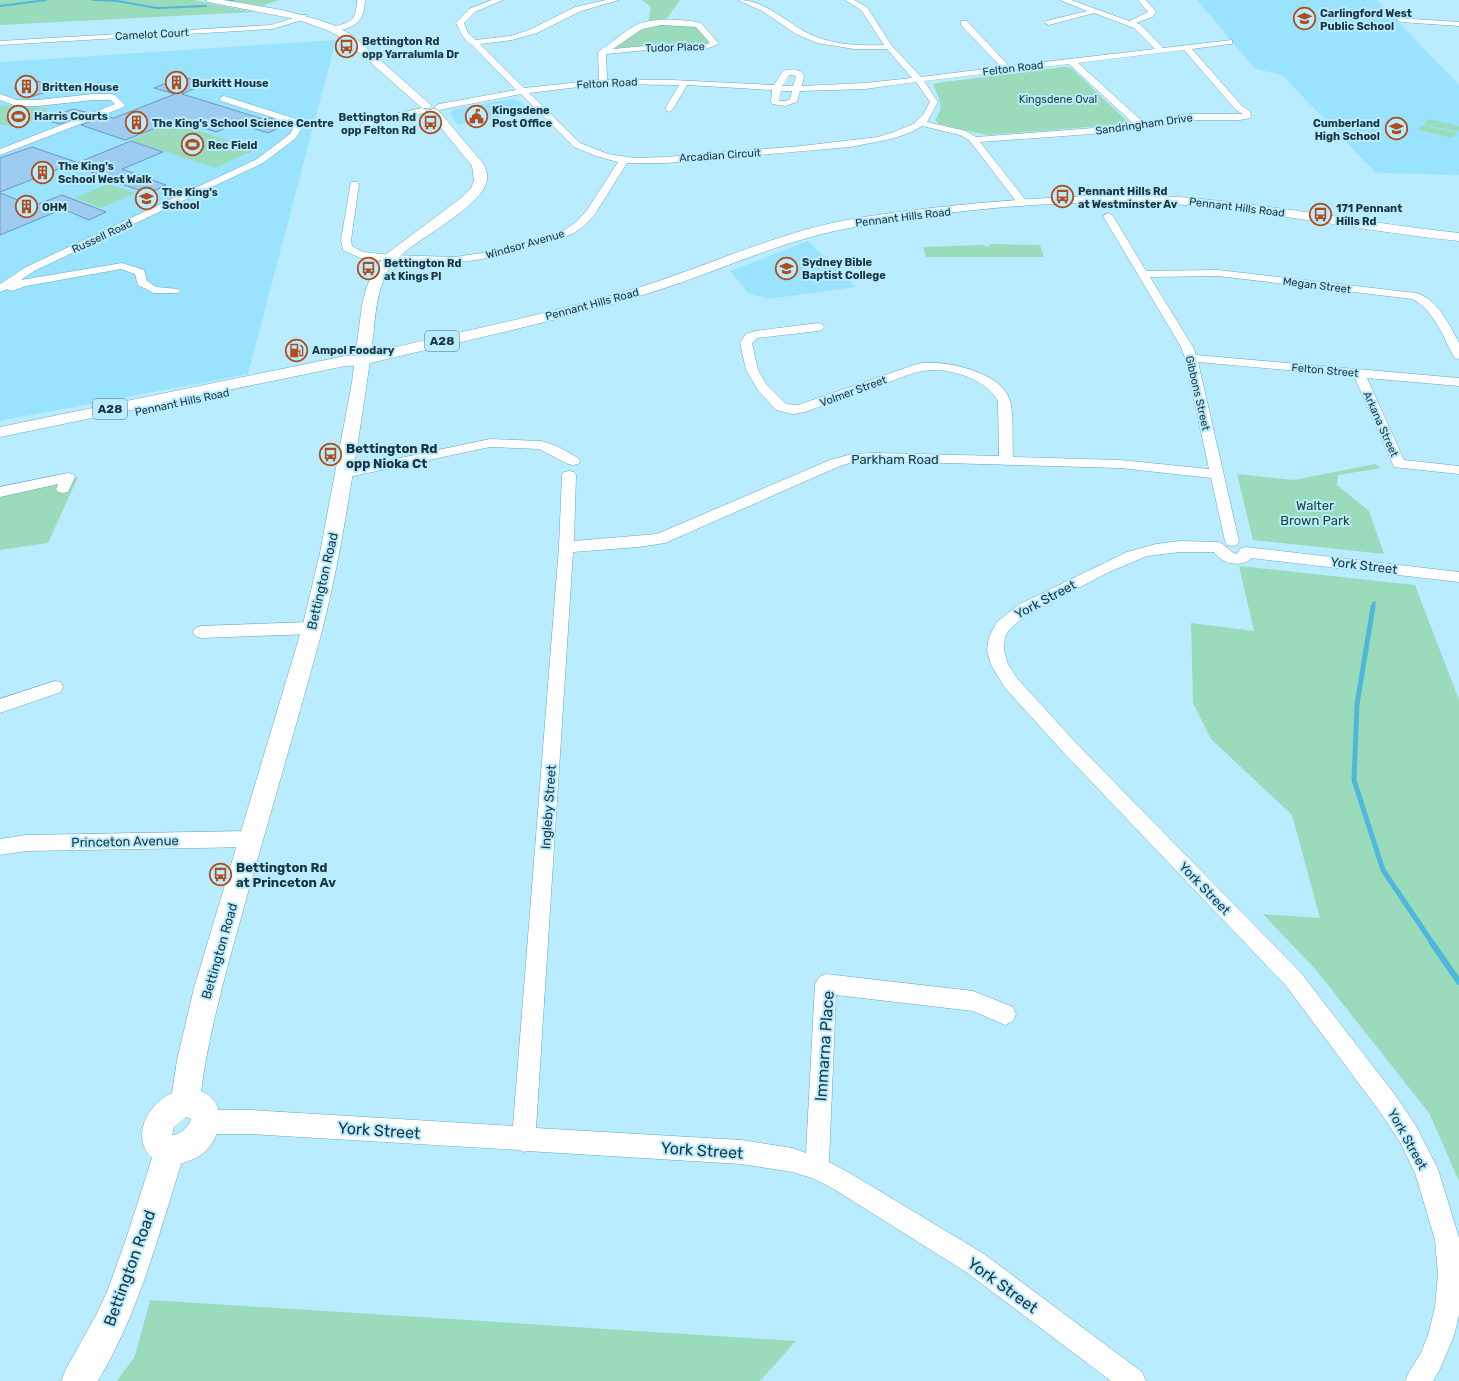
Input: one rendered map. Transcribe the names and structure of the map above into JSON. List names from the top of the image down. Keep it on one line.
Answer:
{"streets":{"main road":["Pennant Hills Road","A28","Bettington Road"],"street":["Camelot Court","Tudor Place","Felton Road","Sandringham Drive","Arcadian Circuit","Russell Road","Windsor Avenue","Megan Street","Felton Street","Volmer Street","Gibbons Street","Arkana Street","Parkham Road","York Street","Ingleby Street","Princeton Avenue","Immarna Place"]},"crossings":[["Camelot Court","Bettington Road"],["Felton Road","Sandringham Drive"],["Felton Road","Arcadian Circuit"],["Felton Road","Bettington Road"],["Arcadian Circuit","Windsor Avenue"],["Pennant Hills Road","Bettington Road"],["Windsor Avenue","Bettington Road"],["Megan Street","Gibbons Street"],["Felton Street","Gibbons Street"],["Felton Street","Arkana Street"],["Volmer Street","Parkham Road"],["Gibbons Street","Parkham Road"],["Gibbons Street","York Street"],["Parkham Road","Ingleby Street"],["York Street","Bettington Road"],["York Street","Ingleby Street"],["York Street","Immarna Place"],["Bettington Road","Princeton Avenue"]],"parks":["Kingsdene Oval","Walter Brown Park"],"places":{"school or university":["Carlingford West Public School","Cumberland High School","The King's School","Sydney Bible Baptist College"],"bus stop":["Bettington Rd opp Yarralumla Dr","Bettington Rd opp Felton Rd","Pennant Hills Rd at Westminster Av","171 Pennant Hills Rd","Bettington Rd at Kings Pl","Bettington Rd opp Nioka Ct","Bettington Rd at Princeton Av"],"building":["Burkitt House","Britten House","The King's School Science Centre","The King's School West Walk","OHM"],"sports":["Harris Courts","Rec Field"],"public building":["Kingsdene Post Office"],"fuel station":["Ampol Foodary"]}}
